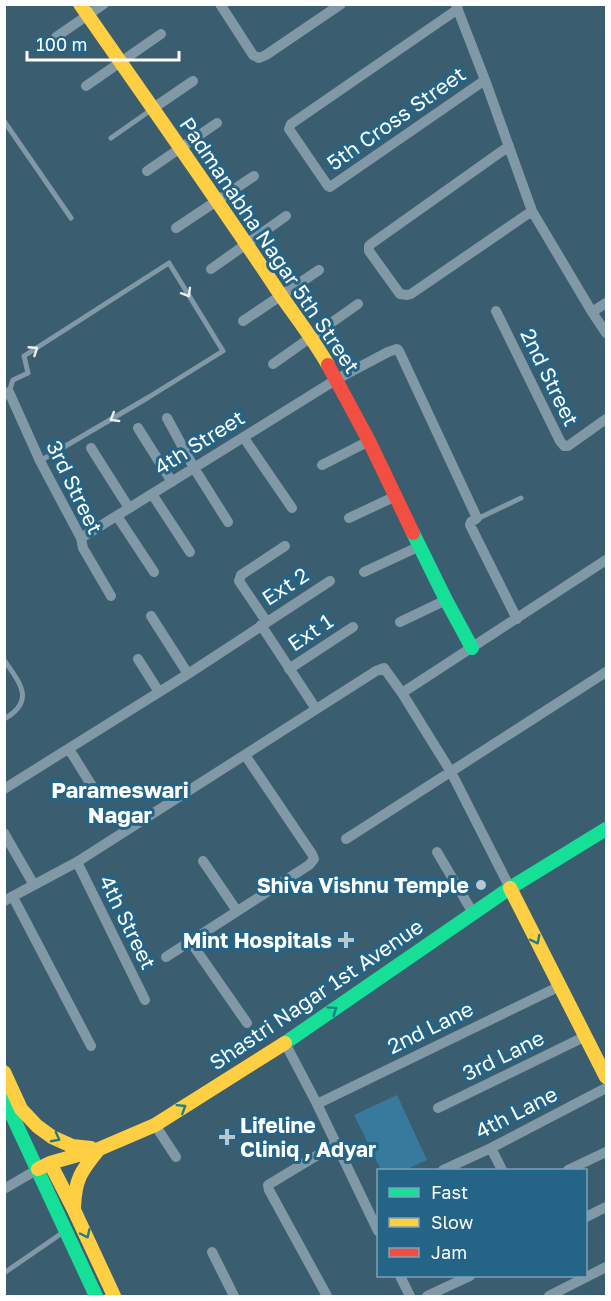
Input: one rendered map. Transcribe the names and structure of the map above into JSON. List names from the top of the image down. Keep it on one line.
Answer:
{"streets":{"street":["5th Cross Street","Padmanabha Nagar 5th Street","2nd Street","4th Street","3rd Street","Ext 2","Ext 1","Shastri Nagar 1st Avenue","2nd Lane","3rd Lane","4th Lane"]},"crossings":[["Padmanabha Nagar 5th Street","4th Street"],["4th Street","3rd Street"]],"one_way":["Shastri Nagar 1st Avenue"],"districts":["Parameswari Nagar"],"places":{"other":["Shiva Vishnu Temple"],"health":["Mint Hospitals","Lifeline Cliniq , Adyar"]},"legend":["Fast","Slow","Jam"],"scale_bar":"100 m"}
